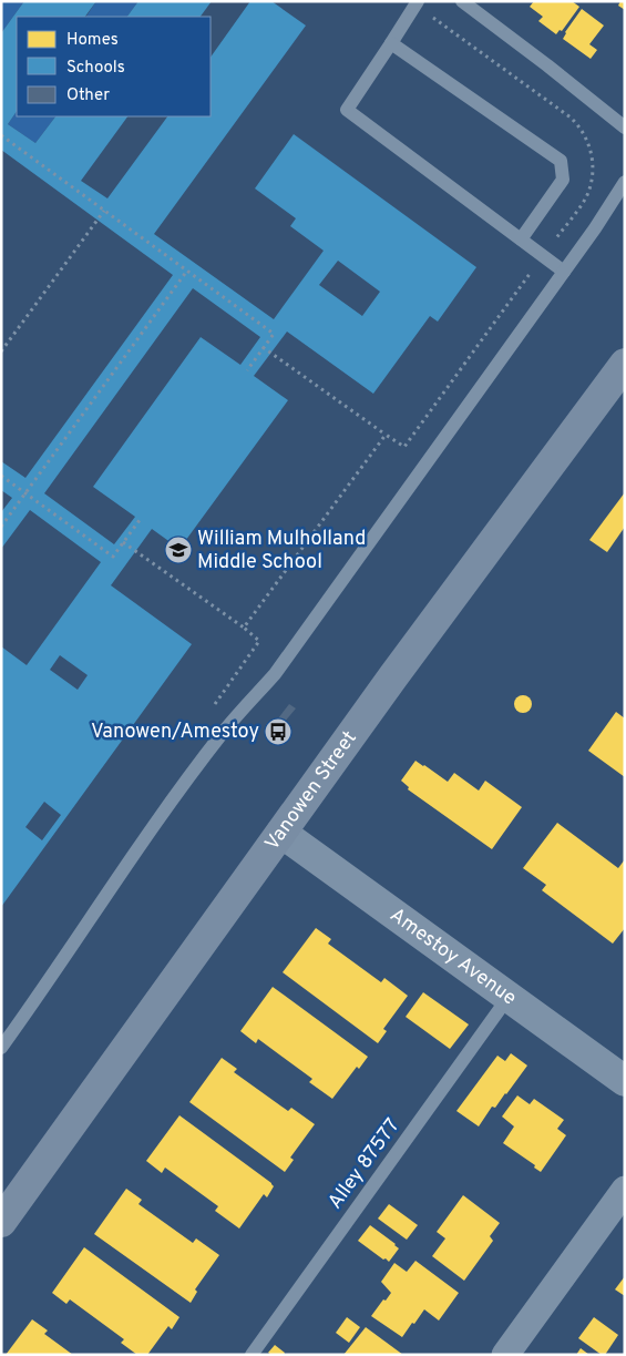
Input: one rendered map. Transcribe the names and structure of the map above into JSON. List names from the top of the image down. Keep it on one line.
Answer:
{"streets":{"main road":["Vanowen Street"],"street":["Amestoy Avenue"],"lane":["Alley 87577"]},"crossings":[["Vanowen Street","Amestoy Avenue"],["Amestoy Avenue","Alley 87577"]],"places":{"school or university":["William Mulholland Middle School"],"bus stop":["Vanowen/Amestoy"]},"legend":["Homes","Schools","Other"]}
